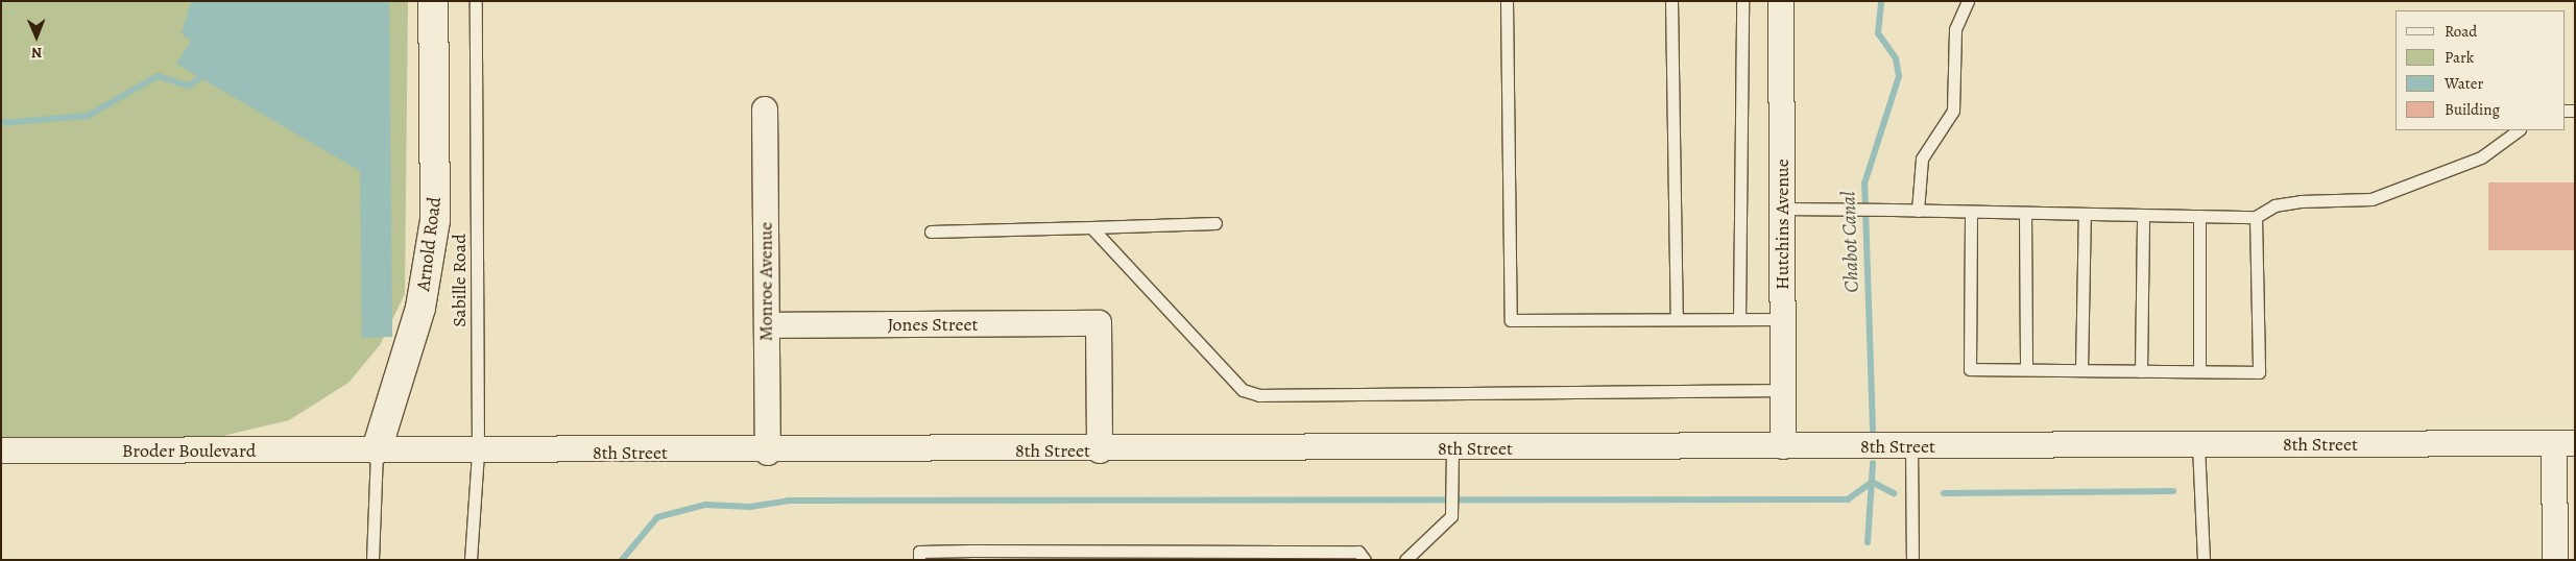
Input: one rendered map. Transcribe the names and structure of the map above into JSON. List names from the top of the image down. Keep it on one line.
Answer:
{"streets":{"street":["Hutchins Avenue","Arnold Road","Monroe Avenue","Jones Street","8th Street","Broder Boulevard"],"lane":["Sabille Road"]},"crossings":[["Hutchins Avenue","8th Street"],["Arnold Road","8th Street"],["Arnold Road","Broder Boulevard"],["Sabille Road","8th Street"],["Monroe Avenue","Jones Street"],["Monroe Avenue","8th Street"],["Jones Street","8th Street"],["8th Street","Broder Boulevard"]],"water":["Chabot Canal"],"legend":["Road","Park","Water","Building"],"north":"bottom"}
